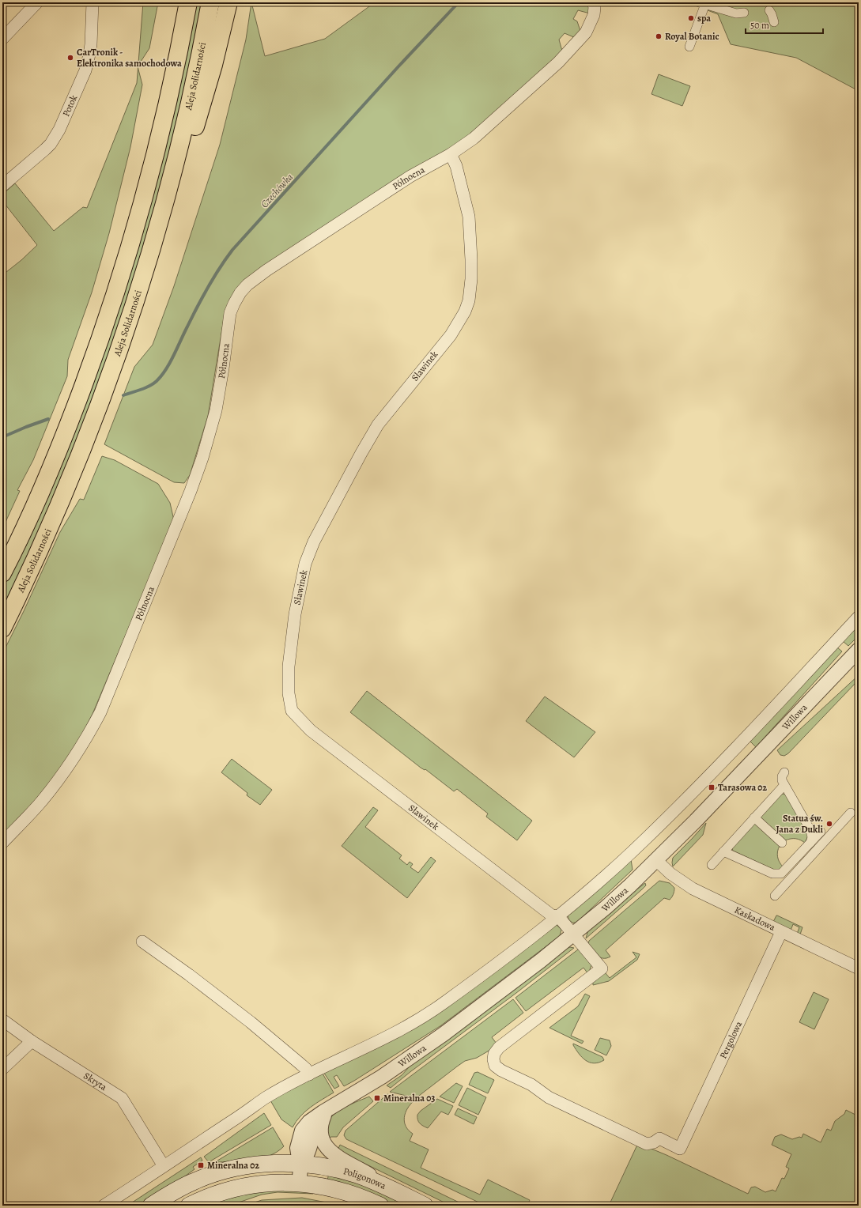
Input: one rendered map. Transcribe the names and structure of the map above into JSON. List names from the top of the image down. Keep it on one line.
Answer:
{"streets":{"main road":["Aleja Solidarności","Poligonowa"],"street":["Potok","Północna","Sławinek","Willowa","Kaskadowa","Pergolowa","Skryta"]},"crossings":[["Północna","Sławinek"],["Sławinek","Willowa"],["Sławinek","Pergolowa"],["Willowa","Kaskadowa"],["Willowa","Poligonowa"],["Kaskadowa","Pergolowa"]],"water":["Czechówka"],"places":{"other":["spa","Royal Botanic","CarTronik - Elektronika samochodowa","Statua św. Jana z Dukli"],"transit":["Tarasowa 02","Mineralna 03","Mineralna 02"]},"scale_bar":"50 m"}
